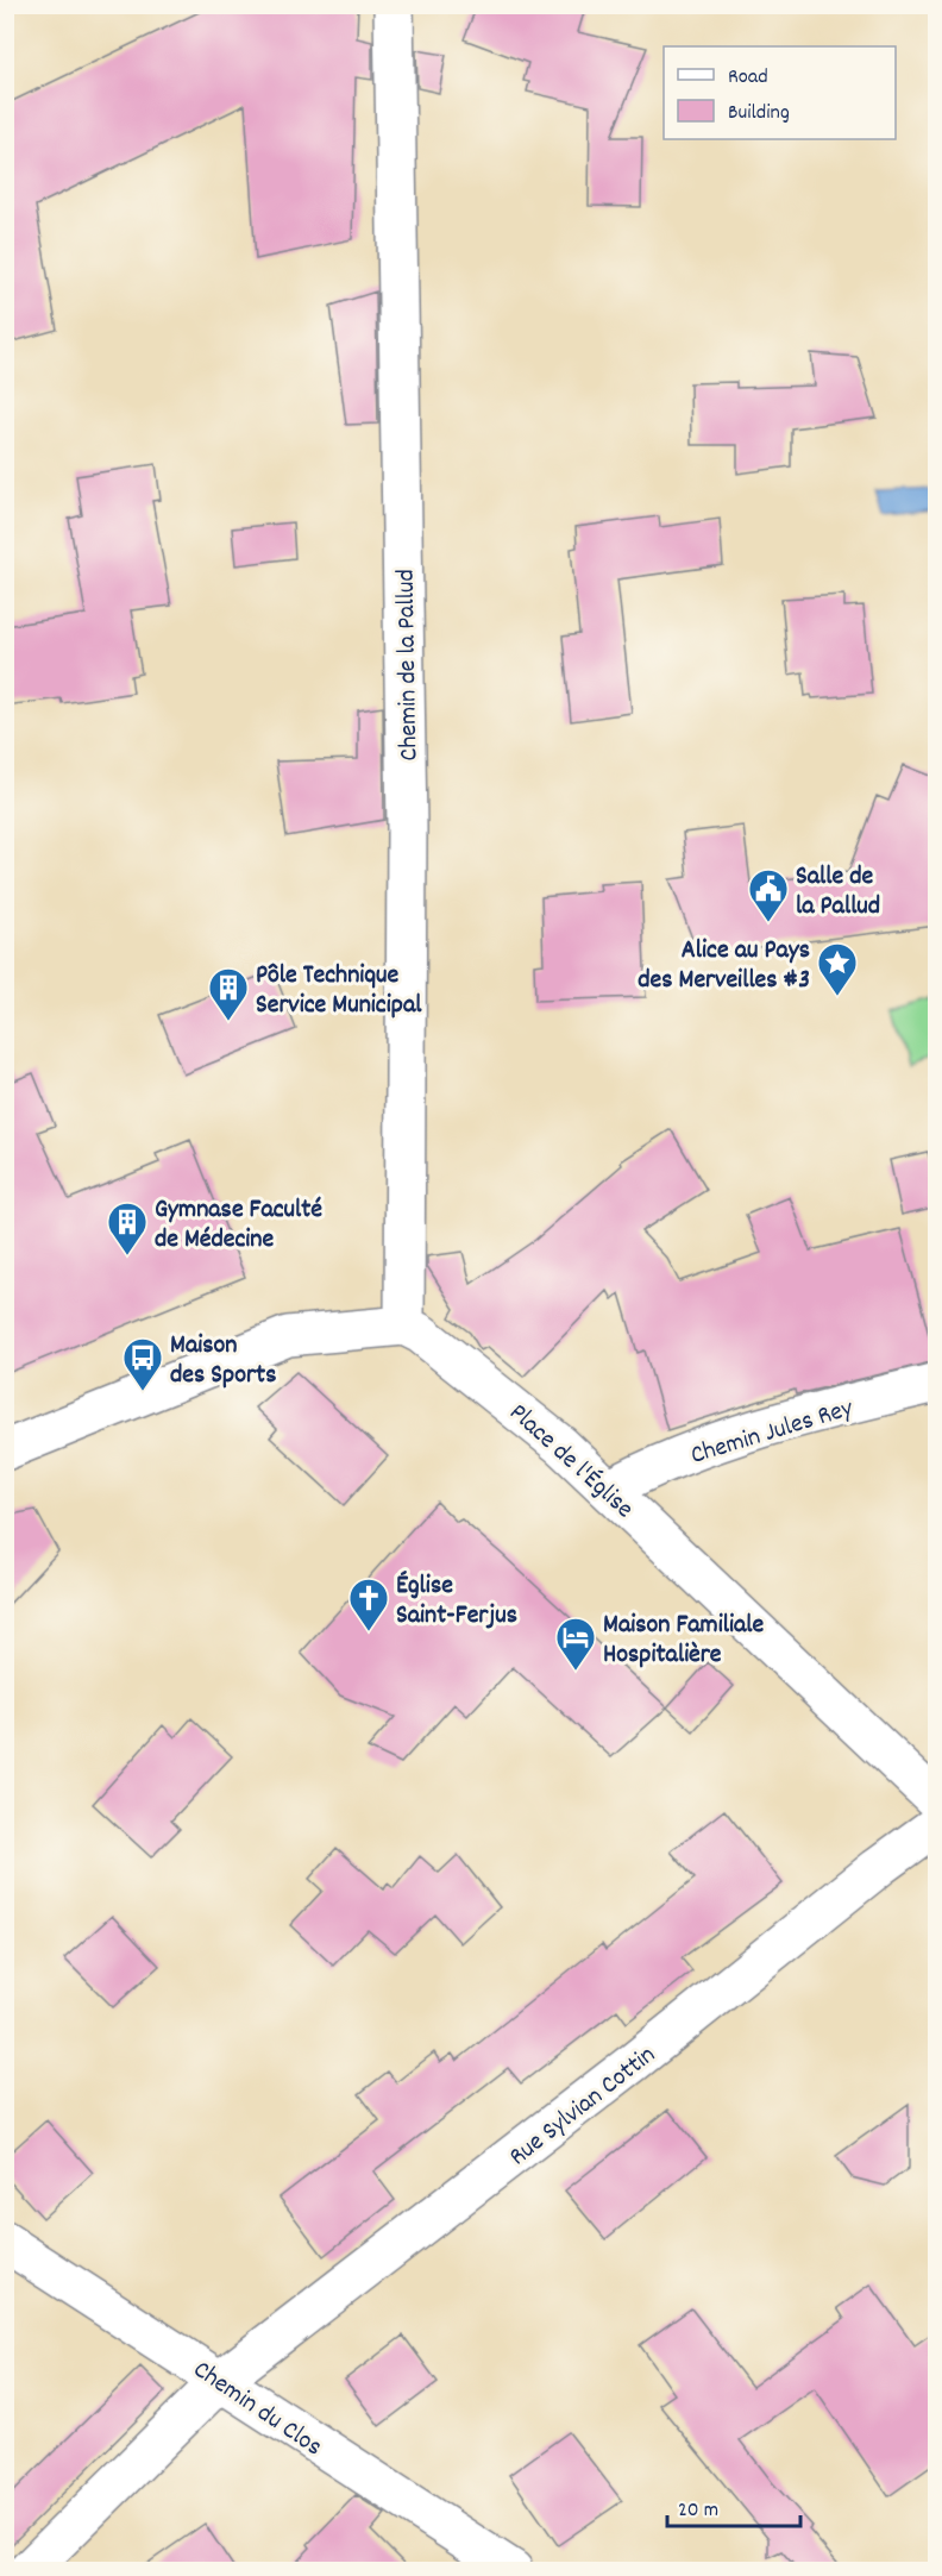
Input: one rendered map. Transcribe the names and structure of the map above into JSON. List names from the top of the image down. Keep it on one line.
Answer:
{"streets":{"street":["Chemin de la Pallud","Chemin Jules Rey","Place de l'Église","Rue Sylvian Cottin","Chemin du Clos"]},"crossings":[["Chemin de la Pallud","Place de l'Église"],["Chemin Jules Rey","Place de l'Église"],["Rue Sylvian Cottin","Chemin du Clos"]],"places":{"public building":["Salle de la Pallud"],"place":["Alice au Pays des Merveilles #3"],"building":["Pôle Technique Service Municipal","Gymnase Faculté de Médecine"],"bus stop":["Maison des Sports"],"church":["Église Saint-Ferjus"],"hotel":["Maison Familiale Hospitalière"]},"legend":["Road","Building"],"scale_bar":"20 m"}
